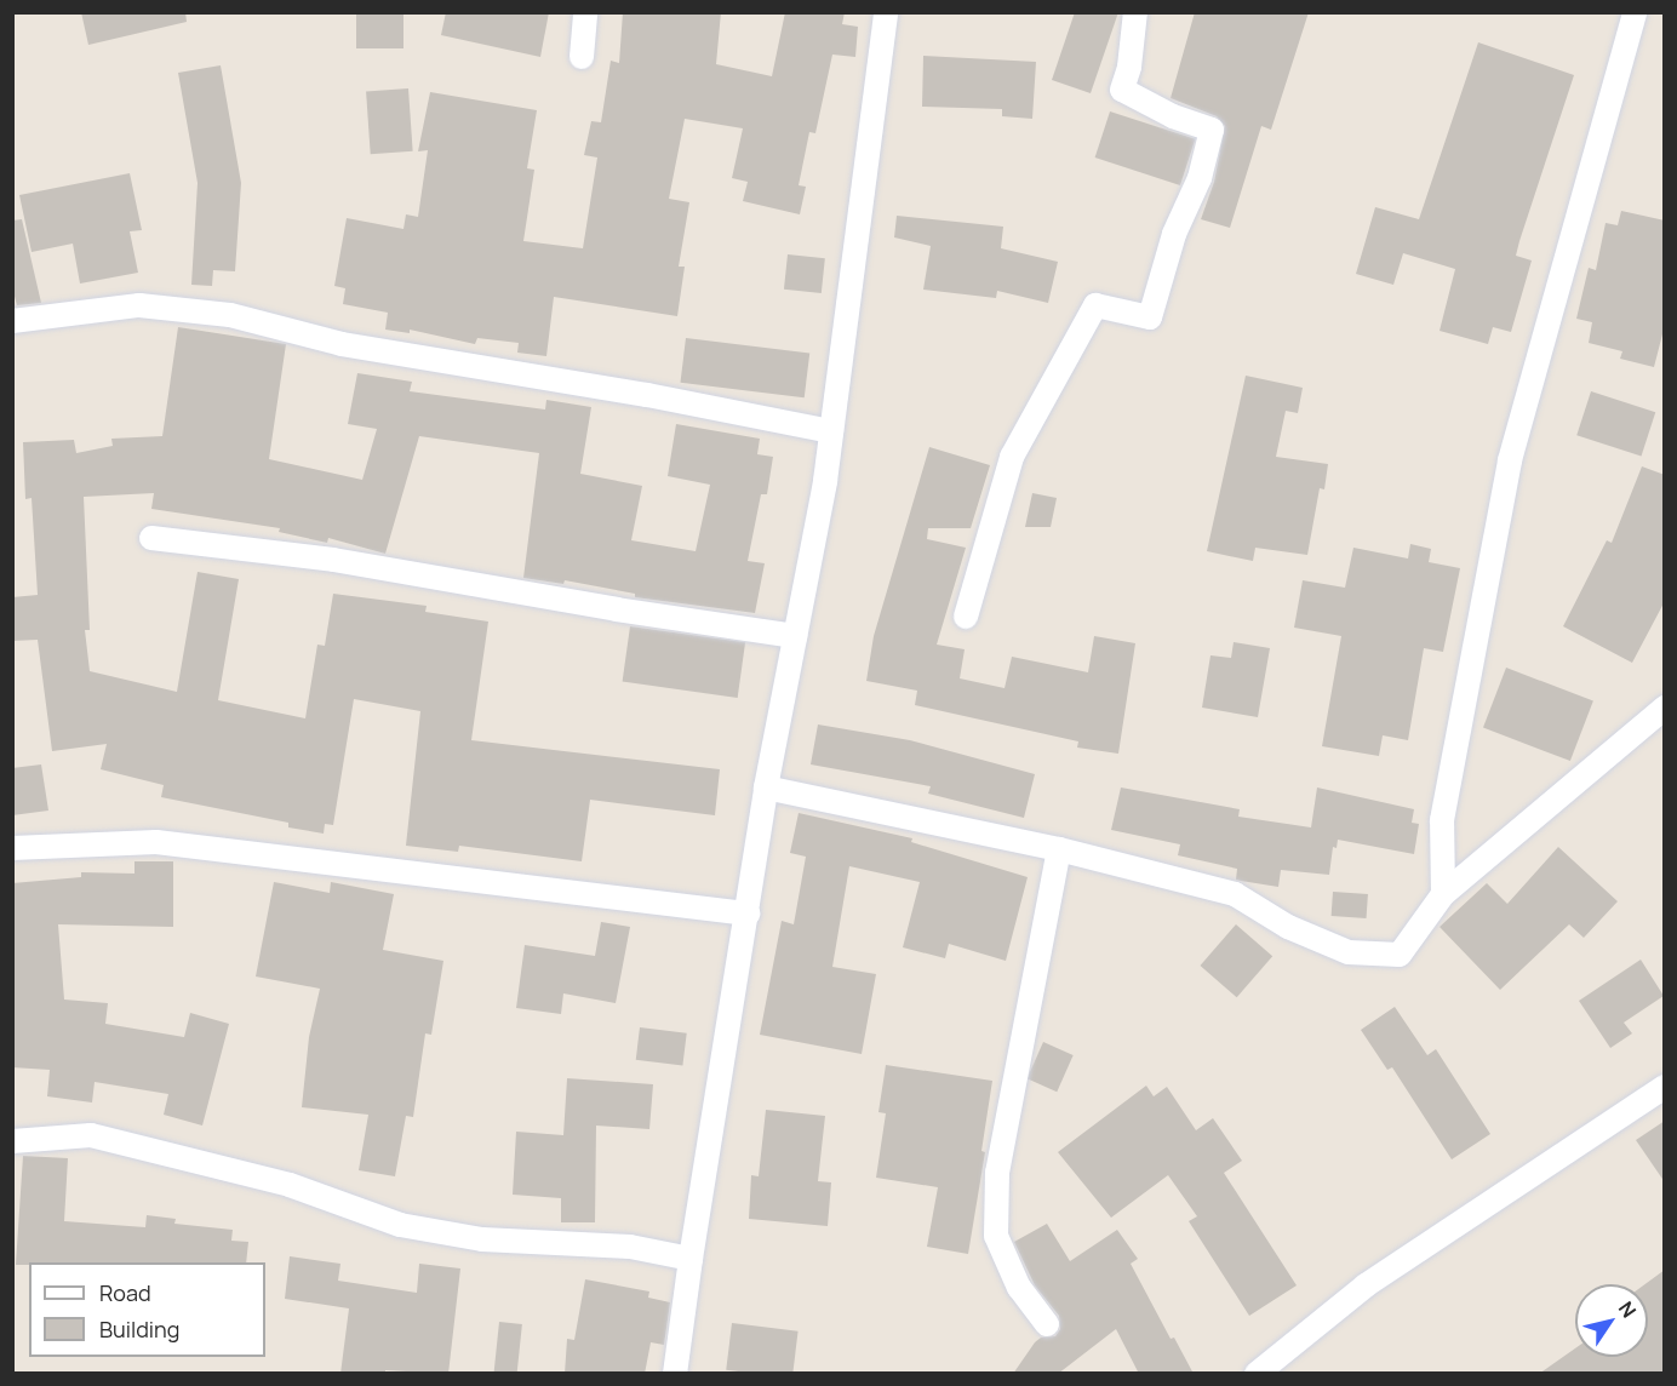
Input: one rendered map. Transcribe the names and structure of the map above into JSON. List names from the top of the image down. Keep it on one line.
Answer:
{"legend":["Road","Building"],"north":"top right"}
